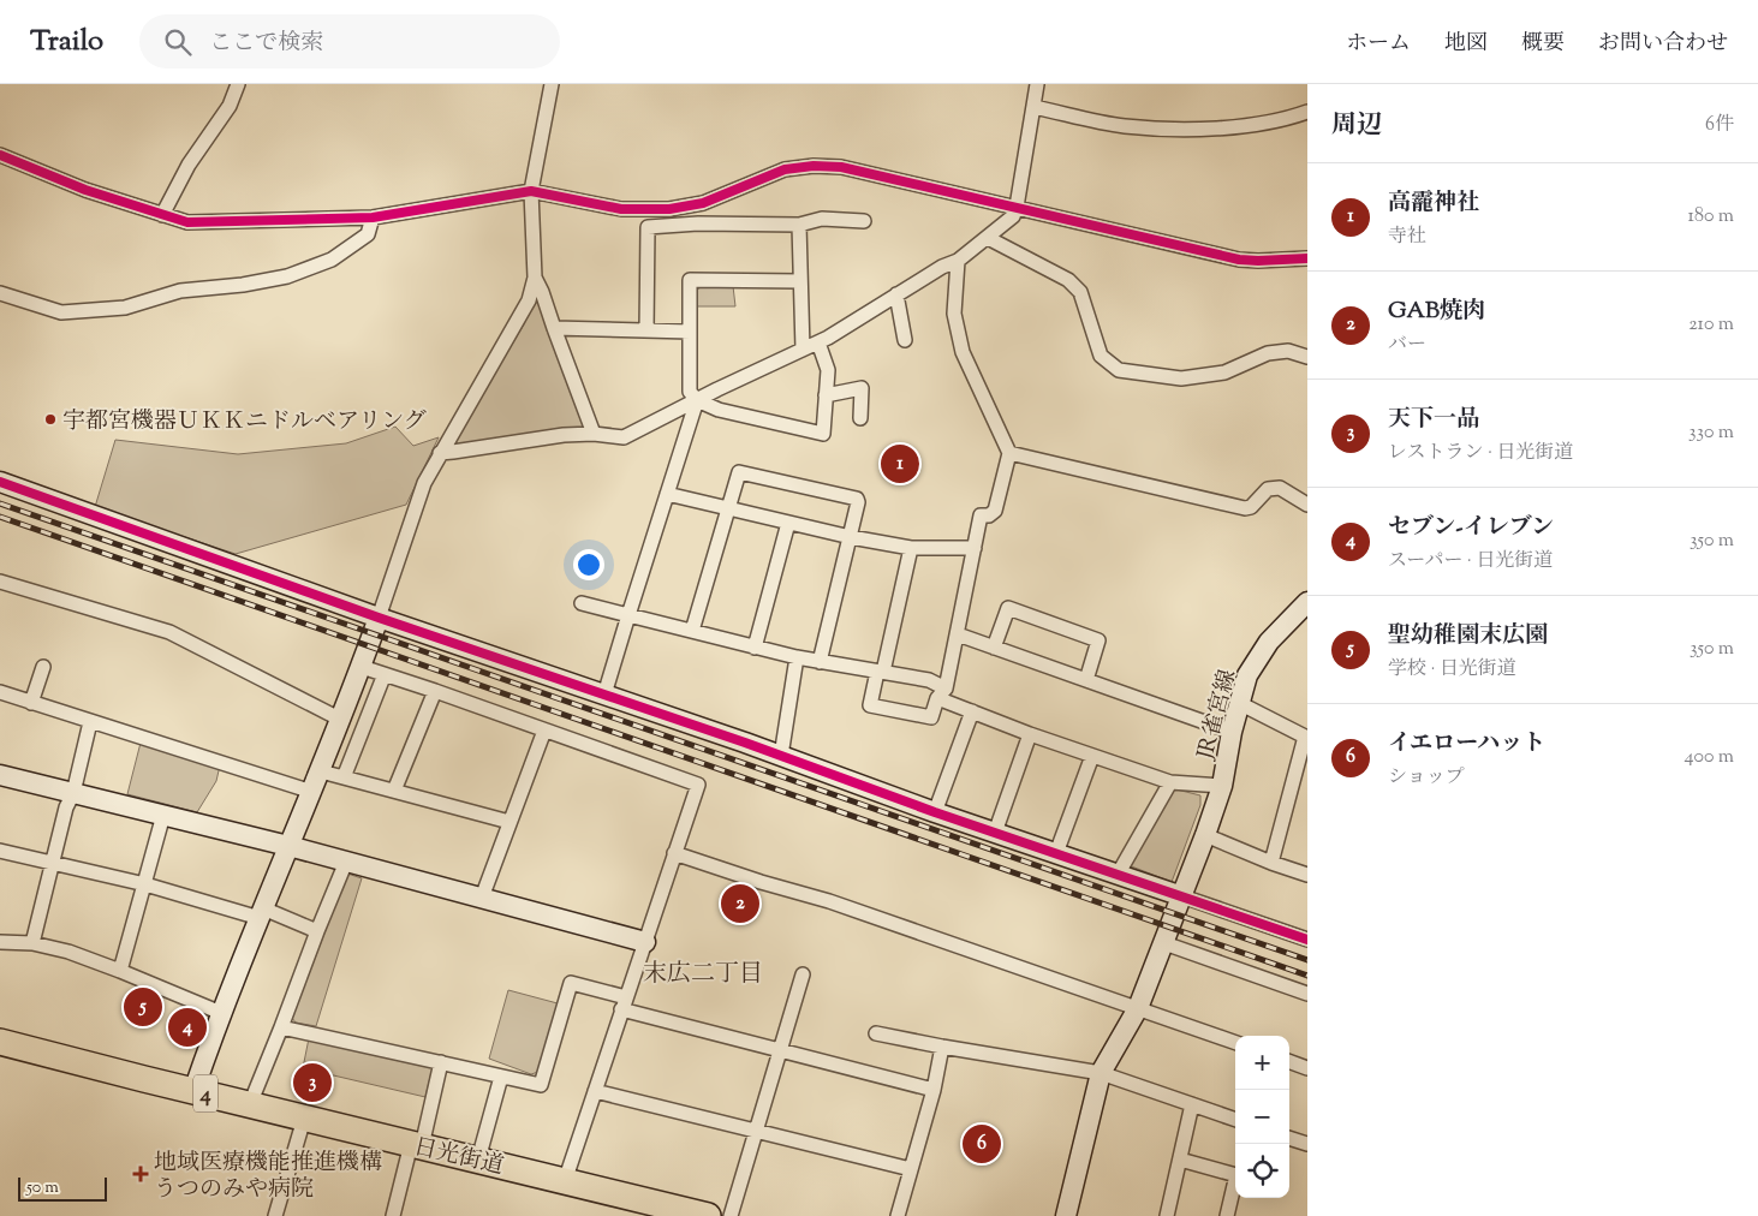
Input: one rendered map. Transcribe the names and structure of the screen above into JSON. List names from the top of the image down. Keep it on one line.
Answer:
{"streets":{"highway":["4","日光街道"],"street":["JR雀宮線"]},"districts":["末広二丁目"],"places":{"other":["宇都宮機器ＵＫＫニドルベアリング"],"health":["地域医療機能推進機構 うつのみや病院"]},"scale_bar":"50 m","page":{"header":"Trailo","search":"ここで検索","nav":["ホーム","地図","概要","お問い合わせ"],"heading":["周辺","6件"],"list":[{"mark":"1","name":"高靇神社","note":"寺社","value":"180 m"},{"mark":"2","name":"GAB焼肉","note":"バー","value":"210 m"},{"mark":"3","name":"天下一品","note":"レストラン · 日光街道","value":"330 m"},{"mark":"4","name":"セブン-イレブン","note":"スーパー · 日光街道","value":"350 m"},{"mark":"5","name":"聖幼稚園末広園","note":"学校 · 日光街道","value":"350 m"},{"mark":"6","name":"イエローハット","note":"ショップ","value":"400 m"}],"pins":["1","2","5","4","3","6"],"map_buttons":["+","−"],"scale":"50 m"}}
